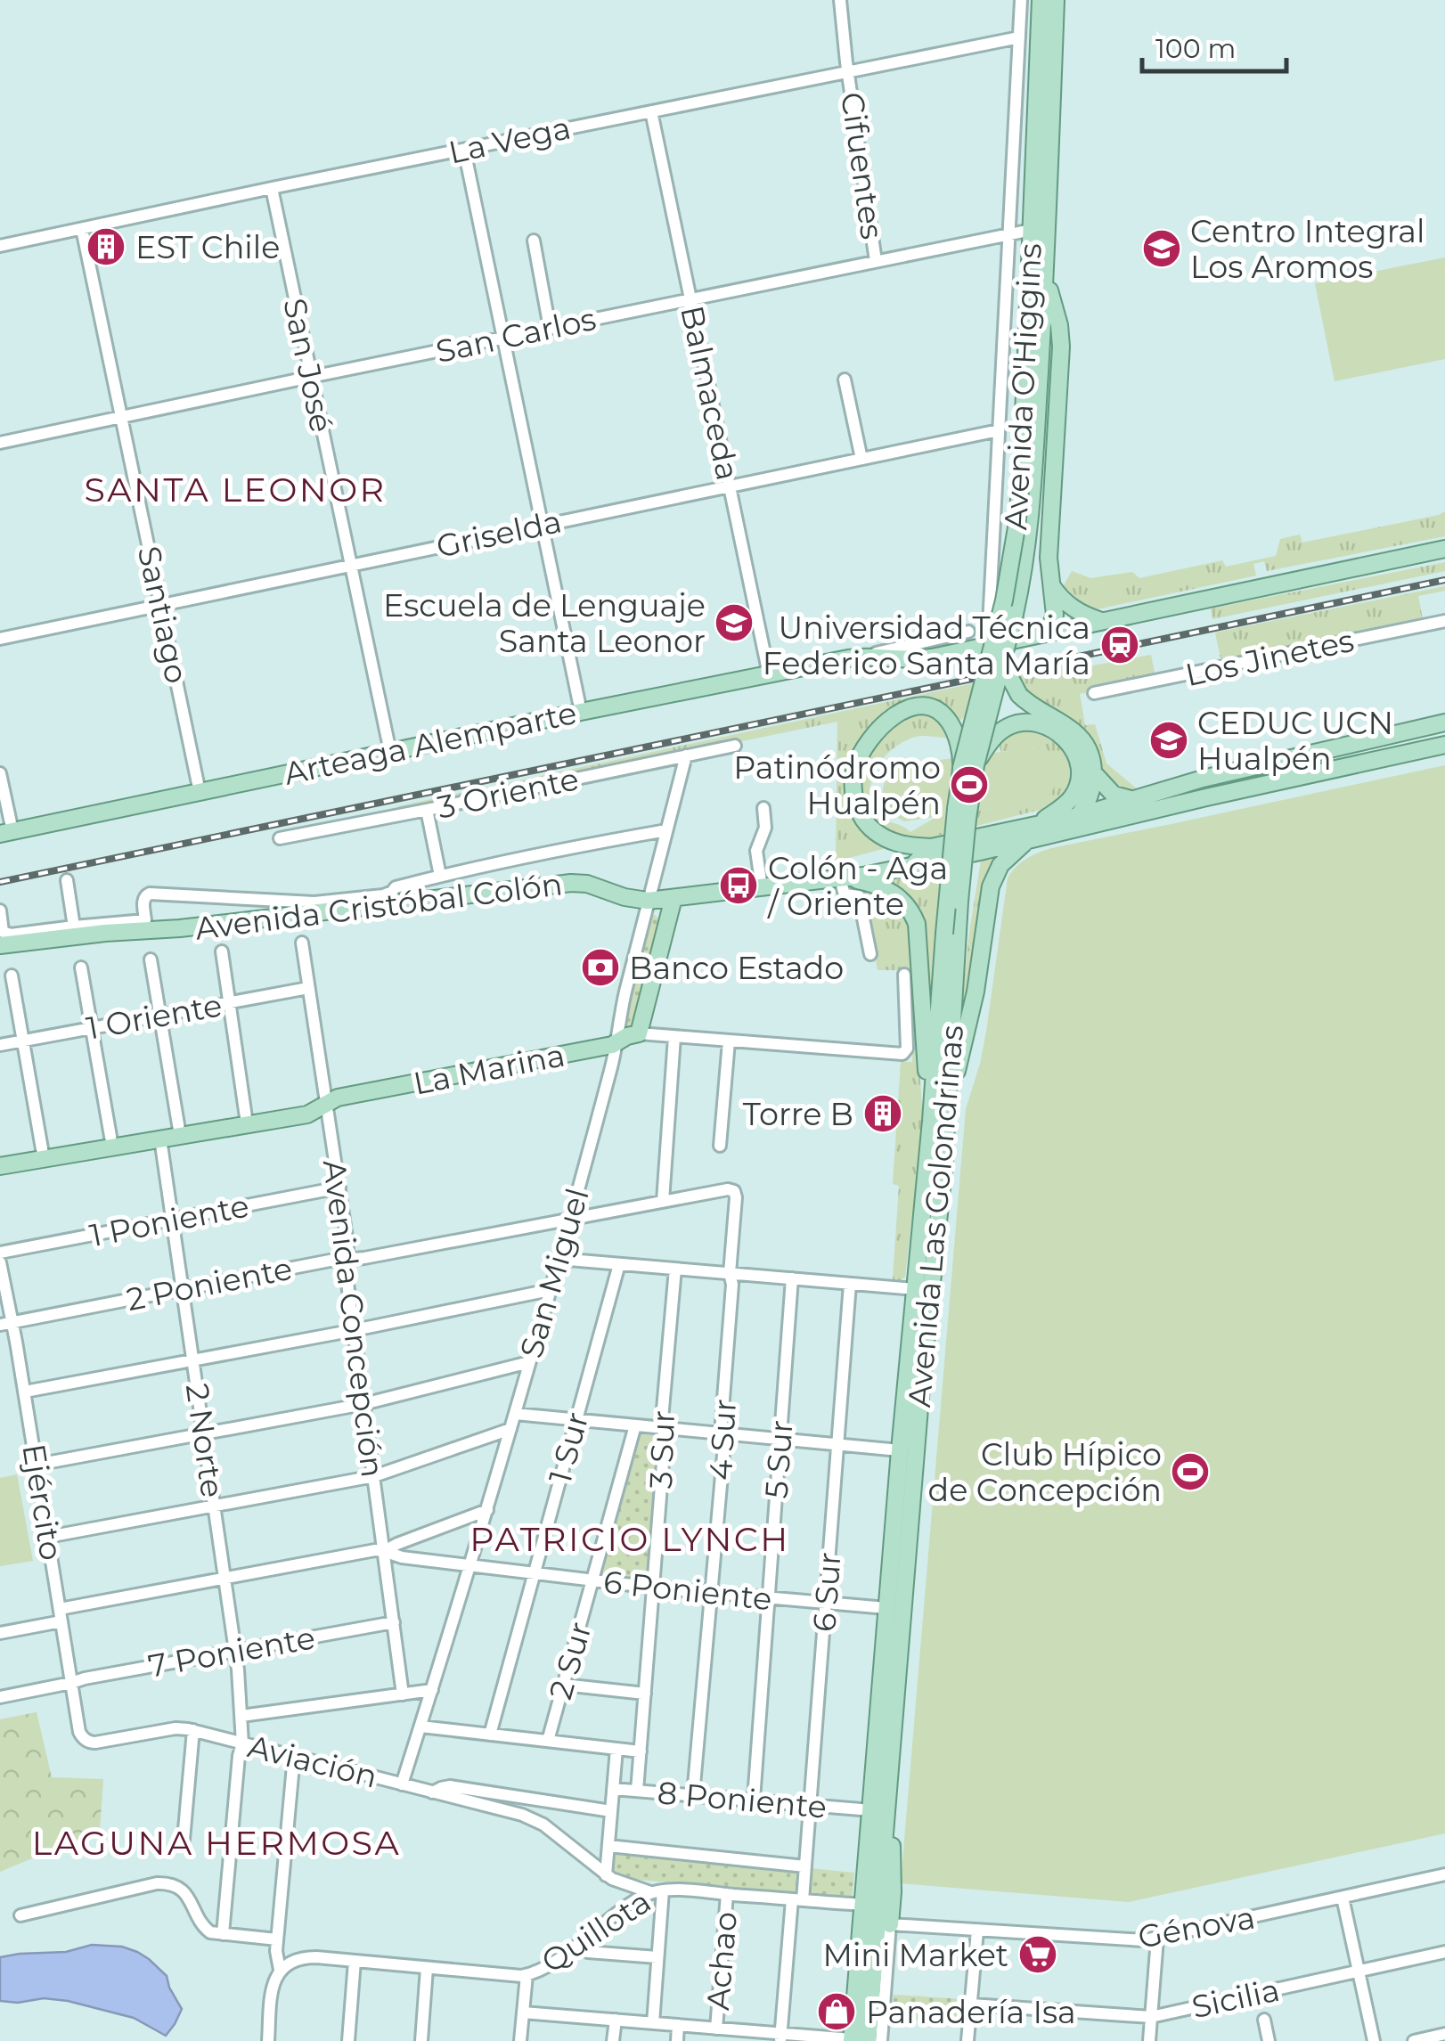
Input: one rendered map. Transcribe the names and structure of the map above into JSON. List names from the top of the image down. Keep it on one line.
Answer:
{"streets":{"main road":["Avenida O'Higgins","Arteaga Alemparte","Avenida Cristóbal Colón","La Marina","Avenida Las Golondrinas"],"street":["La Vega","Cifuentes","San Carlos","San José","Balmaceda","Griselda","Santiago","Los Jinetes","3 Oriente","1 Oriente","1 Poniente","San Miguel","2 Poniente","Avenida Concepción","4 Sur","2 Norte","1 Sur","3 Sur","5 Sur","Ejército","6 Poniente","6 Sur","7 Poniente","2 Sur","Aviación","8 Poniente","Génova","Quillota","Achao","Sicilia"]},"crossings":[["La Vega","Cifuentes"],["La Vega","San José"],["La Vega","Avenida O'Higgins"],["La Vega","Balmaceda"],["La Vega","Santiago"],["Cifuentes","San Carlos"],["San Carlos","San José"],["San Carlos","Avenida O'Higgins"],["San Carlos","Balmaceda"],["San Carlos","Santiago"],["San José","Griselda"],["San José","Arteaga Alemparte"],["Avenida O'Higgins","Griselda"],["Avenida O'Higgins","Arteaga Alemparte"],["Avenida O'Higgins","Avenida Las Golondrinas"],["Balmaceda","Griselda"],["Balmaceda","Arteaga Alemparte"],["Griselda","Santiago"],["Santiago","Arteaga Alemparte"],["3 Oriente","San Miguel"],["Avenida Cristóbal Colón","San Miguel"],["1 Oriente","Avenida Concepción"],["La Marina","San Miguel"],["La Marina","Avenida Concepción"],["La Marina","2 Norte"],["Avenida Las Golondrinas","6 Poniente"],["Avenida Las Golondrinas","8 Poniente"],["Avenida Las Golondrinas","Quillota"],["1 Poniente","Avenida Concepción"],["1 Poniente","2 Norte"],["San Miguel","2 Poniente"],["San Miguel","6 Poniente"],["San Miguel","Aviación"],["San Miguel","8 Poniente"],["2 Poniente","Avenida Concepción"],["2 Poniente","4 Sur"],["2 Poniente","2 Norte"],["2 Poniente","Ejército"],["Avenida Concepción","6 Poniente"],["Avenida Concepción","7 Poniente"],["4 Sur","6 Poniente"],["4 Sur","8 Poniente"],["2 Norte","6 Poniente"],["2 Norte","7 Poniente"],["2 Norte","Aviación"],["1 Sur","6 Poniente"],["1 Sur","8 Poniente"],["3 Sur","6 Poniente"],["3 Sur","8 Poniente"],["5 Sur","6 Poniente"],["5 Sur","8 Poniente"],["Ejército","6 Poniente"],["Ejército","7 Poniente"],["Ejército","Aviación"],["6 Poniente","6 Sur"],["6 Poniente","2 Sur"],["6 Sur","8 Poniente"],["6 Sur","Quillota"],["2 Sur","8 Poniente"],["Aviación","Quillota"],["Quillota","Achao"]],"districts":["SANTA LEONOR","PATRICIO LYNCH","LAGUNA HERMOSA"],"places":{"building":["EST Chile","Torre B"],"school or university":["Centro Integral Los Aromos","Escuela de Lenguaje Santa Leonor","CEDUC UCN Hualpén"],"station":["Universidad Técnica Federico Santa María"],"sports":["Patinódromo Hualpén","Club Hípico de Concepción"],"bus stop":["Colón - Aga / Oriente"],"bank":["Banco Estado"],"supermarket":["Mini Market"],"shop":["Panadería Isa"]},"scale_bar":"100 m"}
